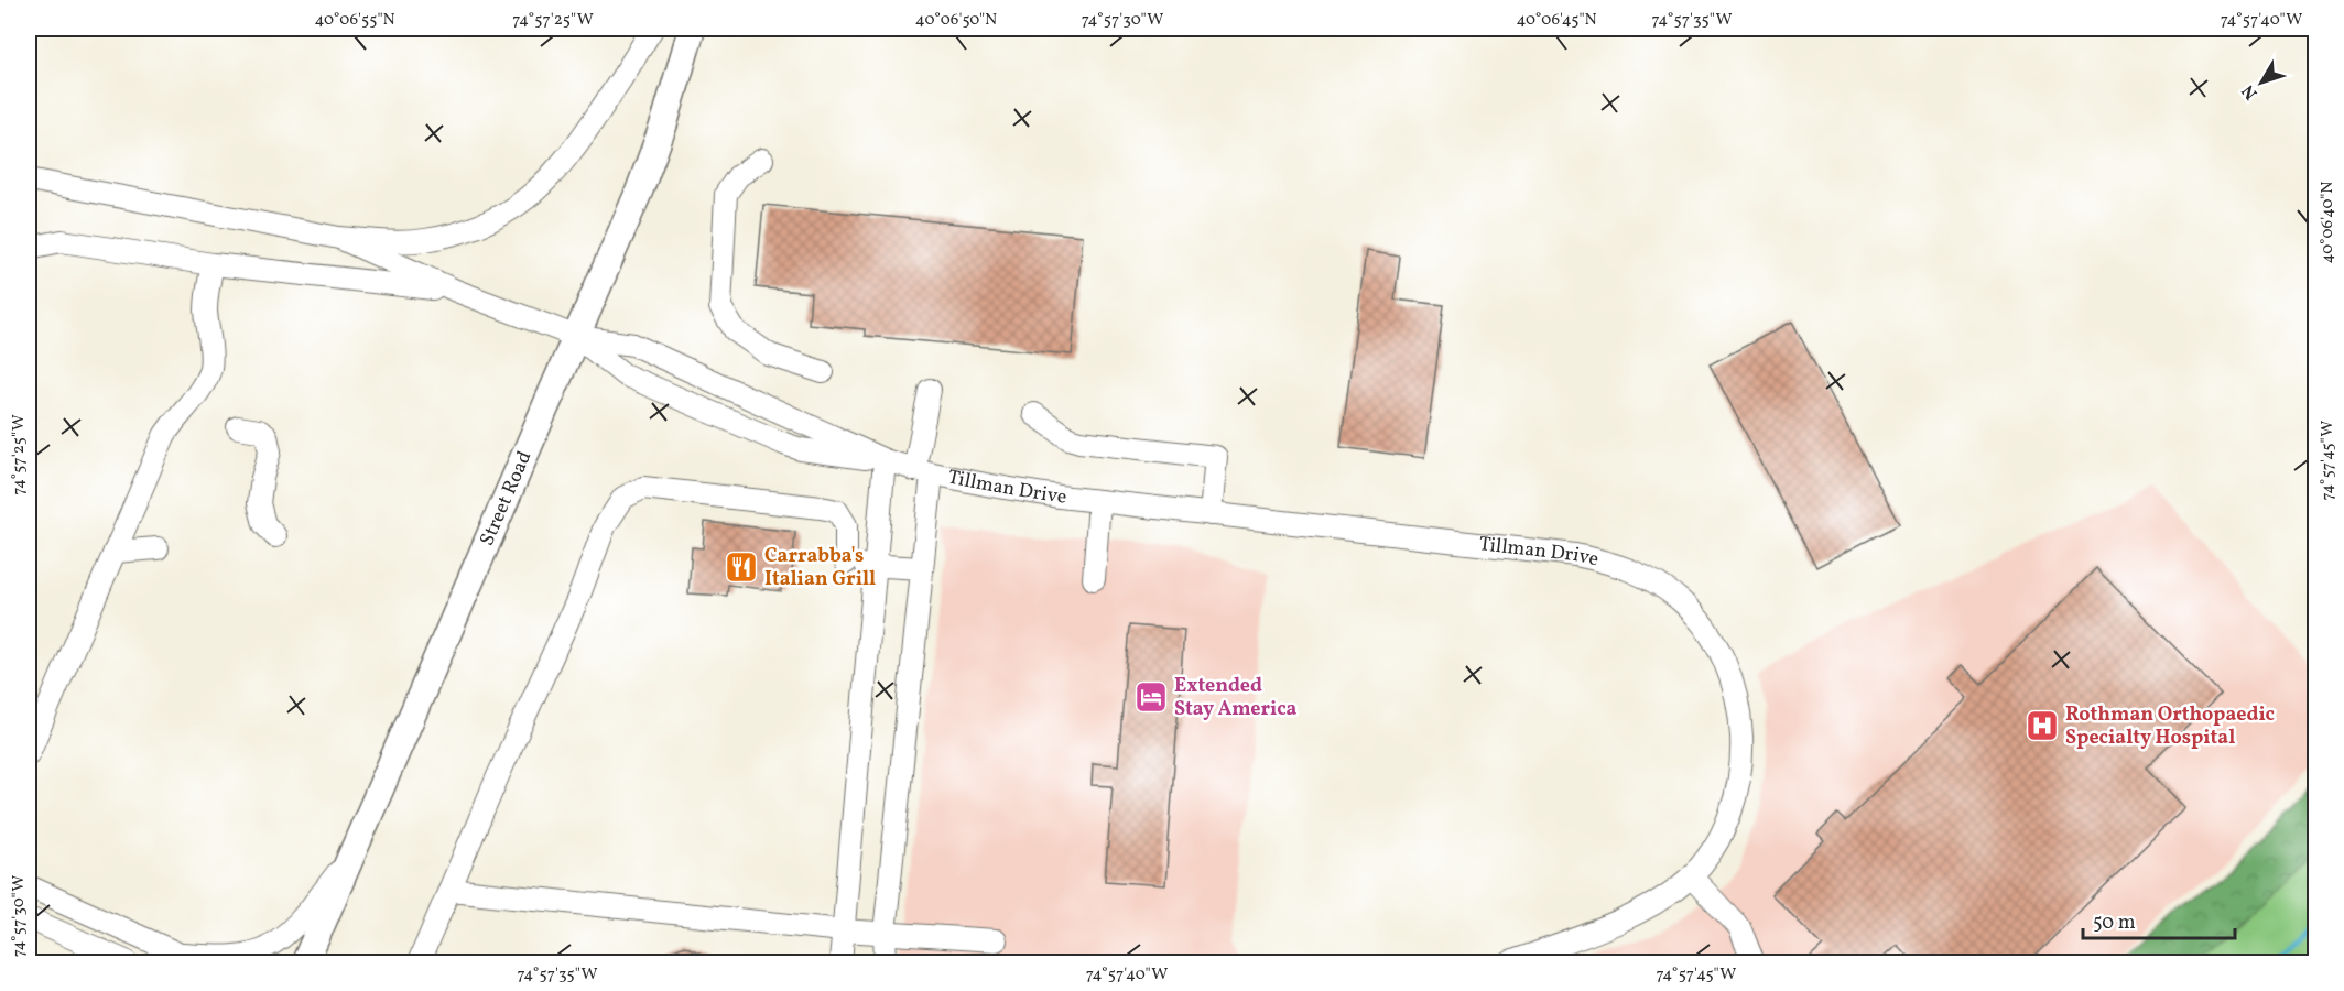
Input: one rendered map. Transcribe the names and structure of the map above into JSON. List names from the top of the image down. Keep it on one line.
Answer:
{"streets":{"main road":["Street Road"],"street":["Tillman Drive"]},"crossings":[["Tillman Drive","Street Road"]],"places":{"restaurant":["Carrabba's Italian Grill"],"hotel":["Extended Stay America"],"hospital":["Rothman Orthopaedic Specialty Hospital"]},"scale_bar":"50 m","north":"bottom left","coordinates":["40°06'55\"N","74°57'25\"W","40°06'50\"N","74°57'30\"W","40°06'45\"N","74°57'35\"W","74°57'40\"W","40°06'40\"N","74°57'45\"W"]}
